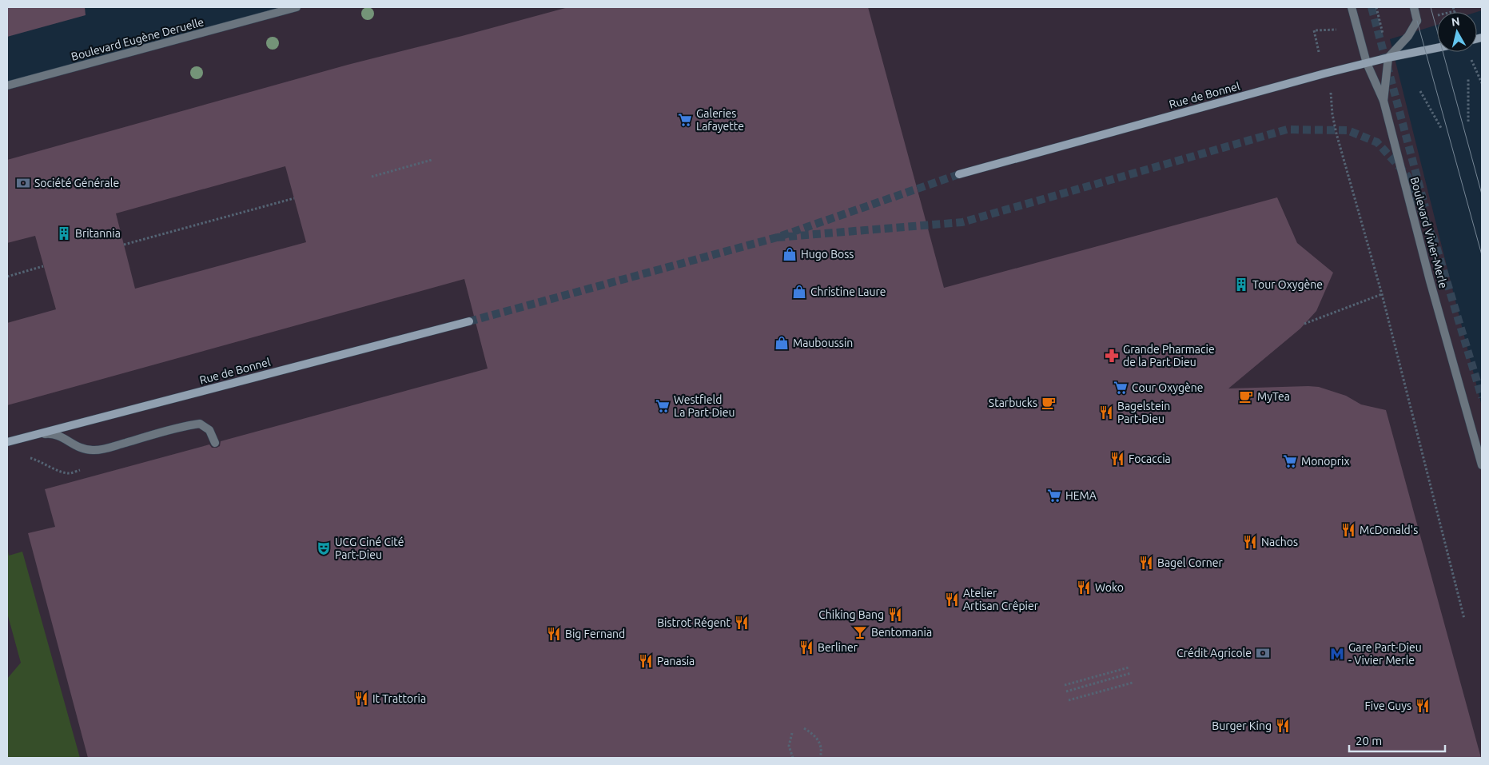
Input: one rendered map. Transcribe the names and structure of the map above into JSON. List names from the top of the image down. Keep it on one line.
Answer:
{"streets":{"main road":["Rue de Bonnel"],"street":["Boulevard Eugène Deruelle","Boulevard Vivier-Merle"]},"crossings":[["Rue de Bonnel","Boulevard Vivier-Merle"]],"places":{"supermarket":["Galeries Lafayette","Cour Oxygène","Westfield La Part-Dieu","Monoprix","HEMA"],"bank":["Société Générale","Crédit Agricole"],"building":["Britannia","Tour Oxygène"],"shop":["Hugo Boss","Christine Laure","Mauboussin"],"pharmacy":["Grande Pharmacie de la Part Dieu"],"cafe":["MyTea","Starbucks"],"restaurant":["Bagelstein Part-Dieu","Focaccia","McDonald's","Nachos","Bagel Corner","Woko","Atelier Artisan Crêpier","Chiking Bang","Bistrot Régent","Big Fernand","Berliner","Panasia","It Trattoria","Five Guys","Burger King"],"theatre":["UCG Ciné Cité Part-Dieu"],"bar":["Bentomania"],"metro station":["Gare Part-Dieu - Vivier Merle"]},"scale_bar":"20 m","north":"top"}
